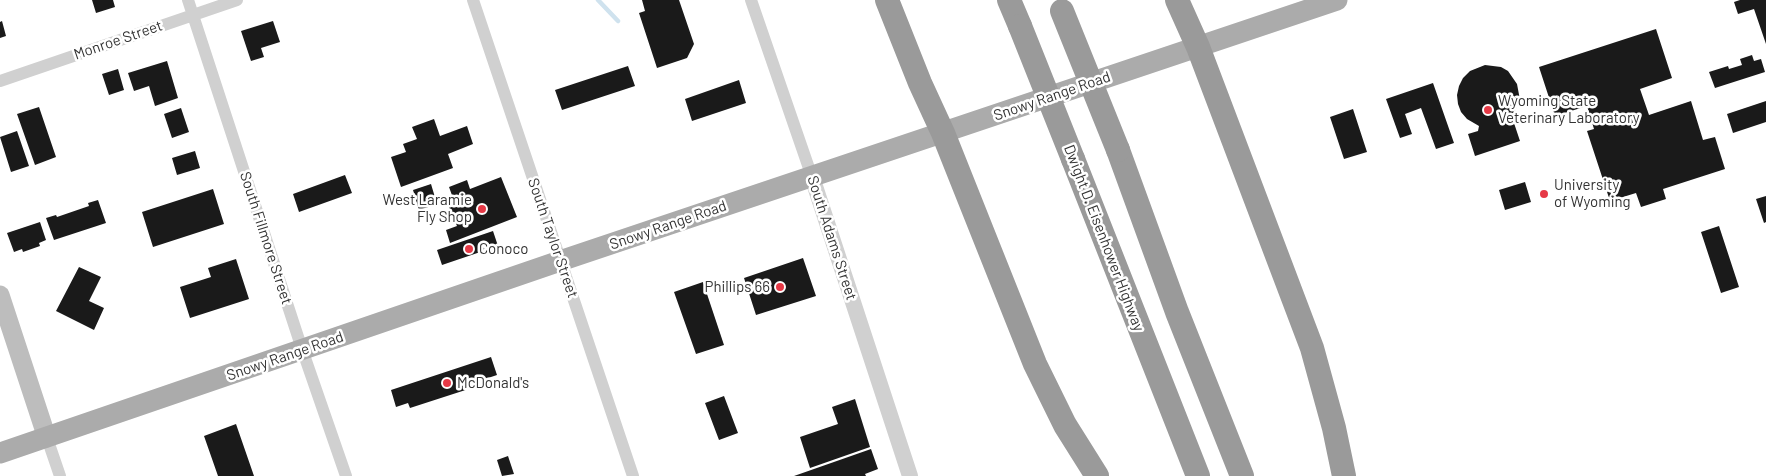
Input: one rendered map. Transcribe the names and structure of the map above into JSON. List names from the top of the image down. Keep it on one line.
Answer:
{"streets":{"highway":["Dwight D. Eisenhower Highway"],"main road":["Snowy Range Road"],"street":["Monroe Street","South Fillmore Street","South Taylor Street","South Adams Street"]},"crossings":[["Monroe Street","South Fillmore Street"],["Snowy Range Road","South Fillmore Street"],["Snowy Range Road","South Taylor Street"],["Snowy Range Road","South Adams Street"]],"places":["Wyoming State Veterinary Laboratory","University of Wyoming","West Laramie Fly Shop","Conoco","Phillips 66","McDonald's"]}
